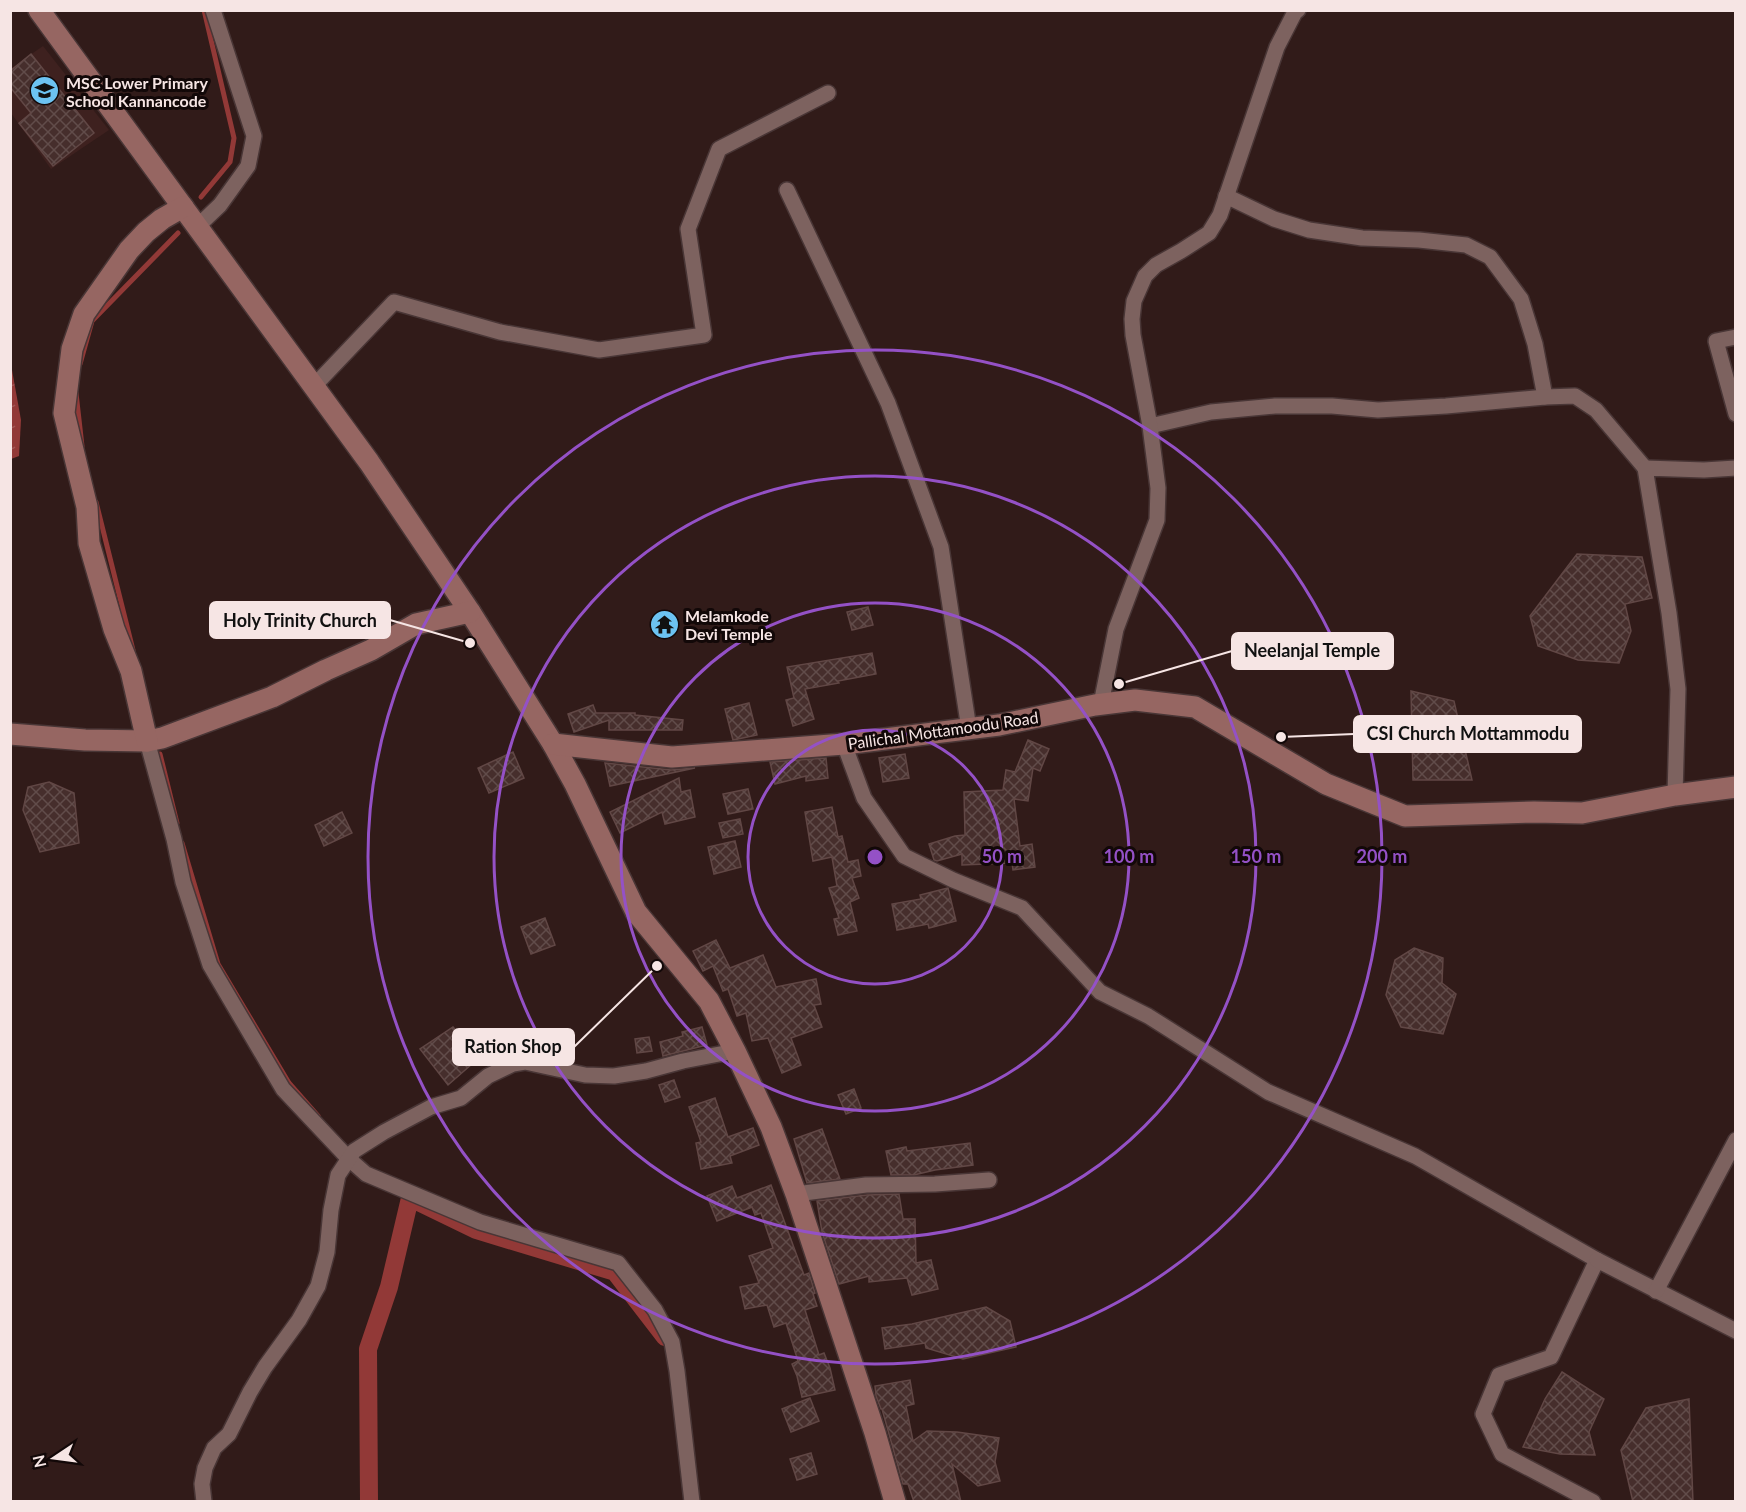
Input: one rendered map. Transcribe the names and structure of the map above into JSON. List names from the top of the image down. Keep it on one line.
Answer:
{"streets":{"street":["Pallichal Mottamoodu Road"]},"places":{"school or university":["MSC Lower Primary School Kannancode"],"temple":["Melamkode Devi Temple"],"other":["Holy Trinity Church","Neelanjal Temple","CSI Church Mottammodu","Ration Shop"]},"north":"left","rings":["50 m","100 m","150 m","200 m"]}
